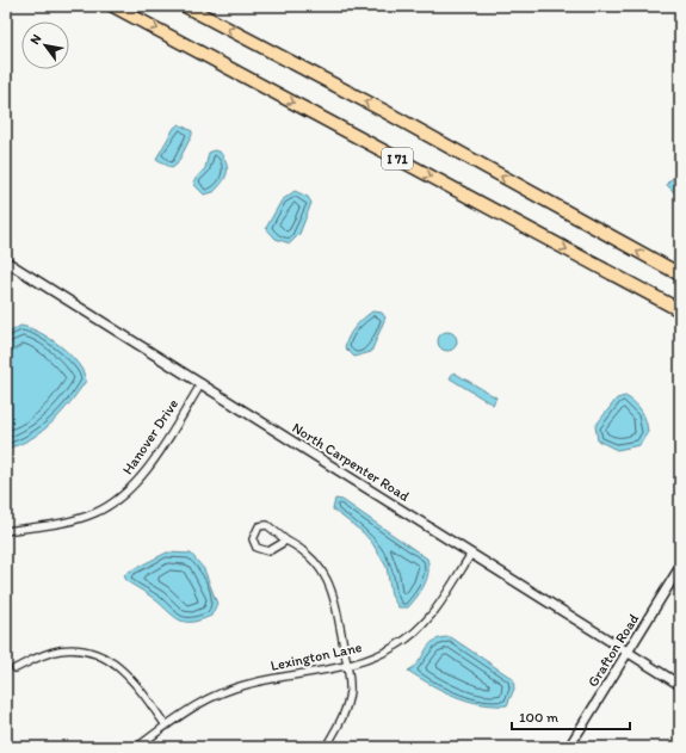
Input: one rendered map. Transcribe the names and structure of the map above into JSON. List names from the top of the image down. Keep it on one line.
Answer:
{"streets":{"highway":["I 71"],"street":["Hanover Drive","North Carpenter Road","Grafton Road","Lexington Lane"]},"crossings":[["Hanover Drive","North Carpenter Road"],["North Carpenter Road","Grafton Road"],["North Carpenter Road","Lexington Lane"]],"scale_bar":"100 m","north":"top left"}
